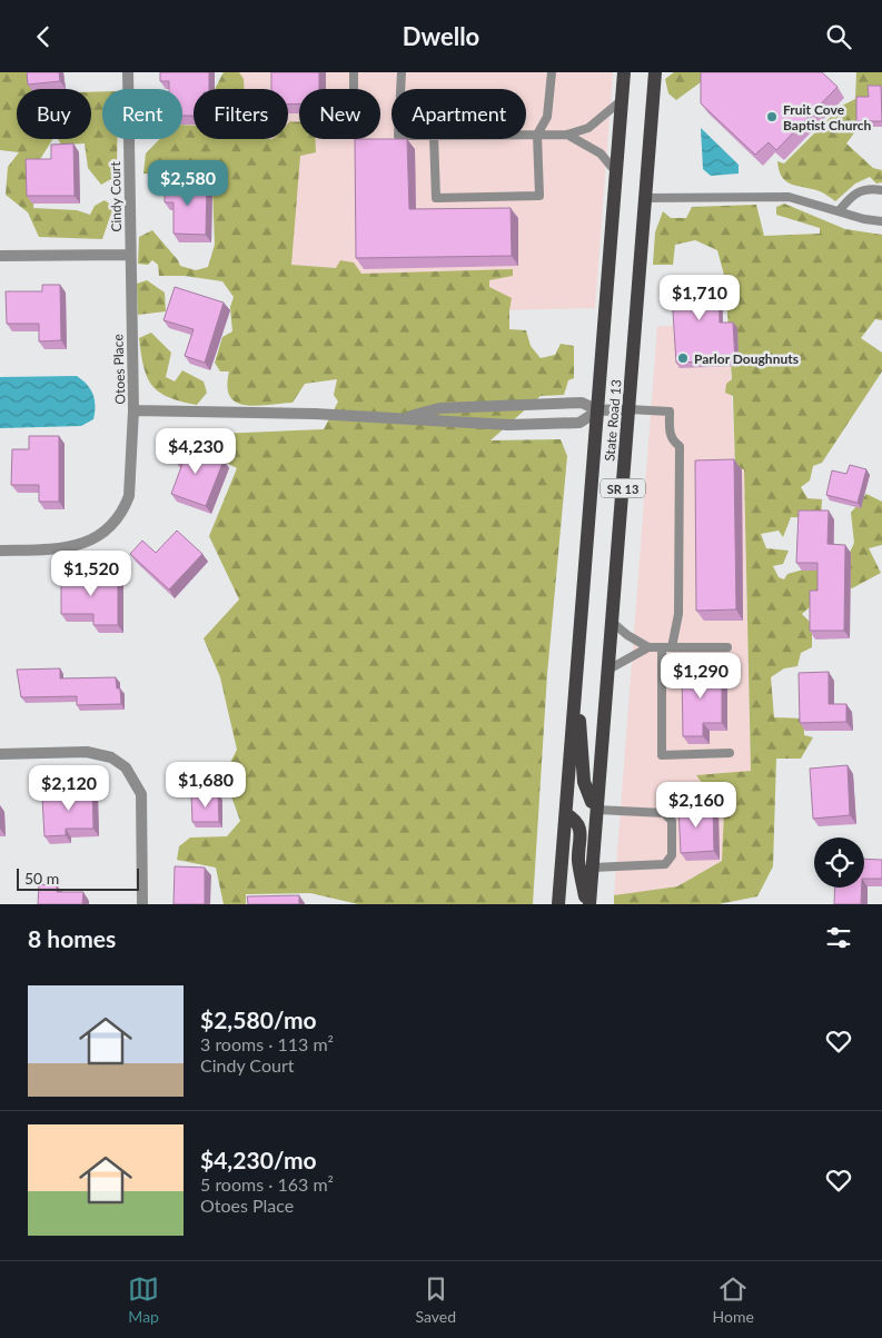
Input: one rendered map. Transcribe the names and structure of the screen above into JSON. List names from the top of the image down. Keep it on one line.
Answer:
{"streets":{"main road":["State Road 13","SR 13"],"street":["Cindy Court","Otoes Place"]},"crossings":[["Cindy Court","Otoes Place"],["Otoes Place","State Road 13"]],"places":["Fruit Cove Baptist Church","Parlor Doughnuts"],"scale_bar":"50 m","page":{"header":"Dwello","chip":["Buy","Rent","Filters","New","Apartment"],"price":["$2,580","$1,710","$4,230","$1,520","$1,290","$1,680","$2,120","$2,160"],"scale":"50 m","heading":"8 homes","list":[{"name":"$2,580/mo","note":"3 rooms · 113 m² · Cindy Court"},{"name":"$4,230/mo","note":"5 rooms · 163 m² · Otoes Place"}],"tabs":["Map","Saved","Home"]}}
